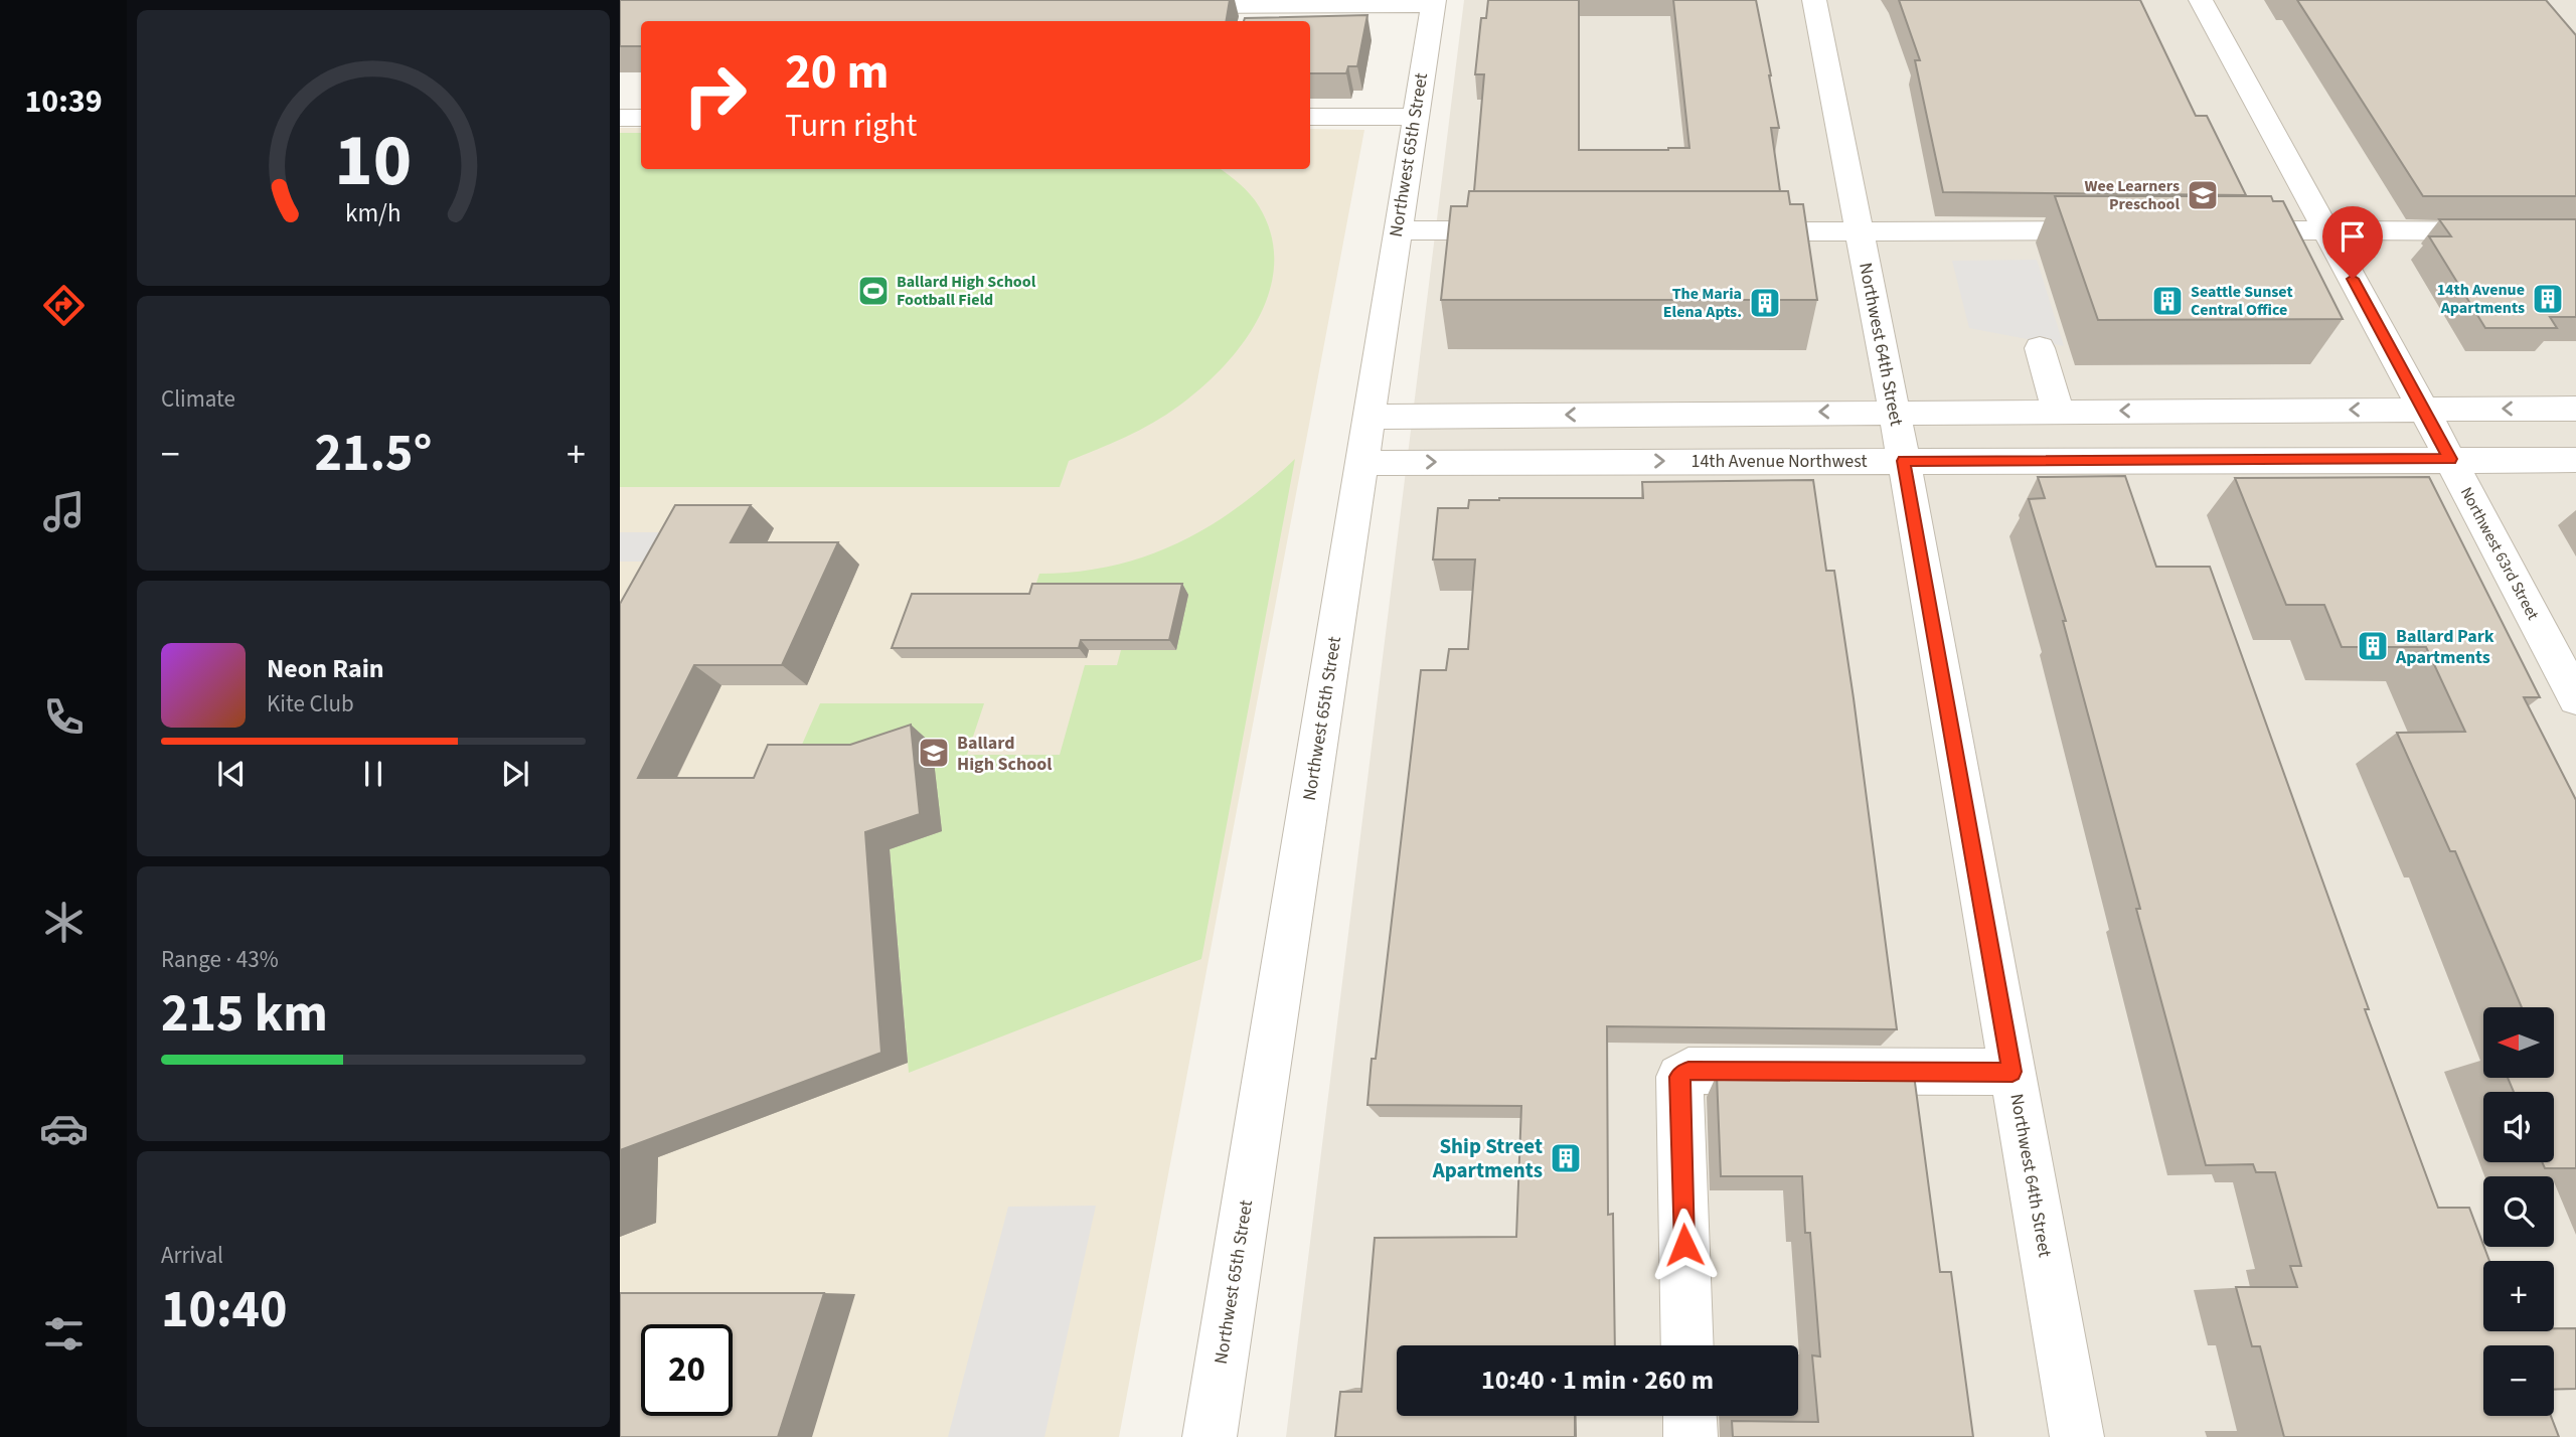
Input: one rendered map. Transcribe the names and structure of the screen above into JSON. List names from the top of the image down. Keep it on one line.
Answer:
{"streets":{"street":["Northwest 65th Street","Northwest 64th Street","14th Avenue Northwest","Northwest 63rd Street"]},"crossings":[["Northwest 65th Street","14th Avenue Northwest"],["Northwest 64th Street","14th Avenue Northwest"],["14th Avenue Northwest","Northwest 63rd Street"]],"places":{"school or university":["Wee Learners Preschool","Ballard High School"],"sports":["Ballard High School Football Field"],"building":["14th Avenue Apartments","Seattle Sunset Central Office","The Maria Elena Apts.","Ballard Park Apartments","Ship Street Apartments"]},"north":"left","page":{"tabs":"10:39","turn":["20 m","Turn right"],"tile":["Climate",["Range · 43%","215 km"],["Arrival","10:40"]],"heat":["−","21.5°","+"],"song":["Neon Rain","Kite Club"],"map_buttons":["+","−"],"limit":"20","trip":"10:40 · 1 min · 260 m","gauge":["10","km/h"]}}
